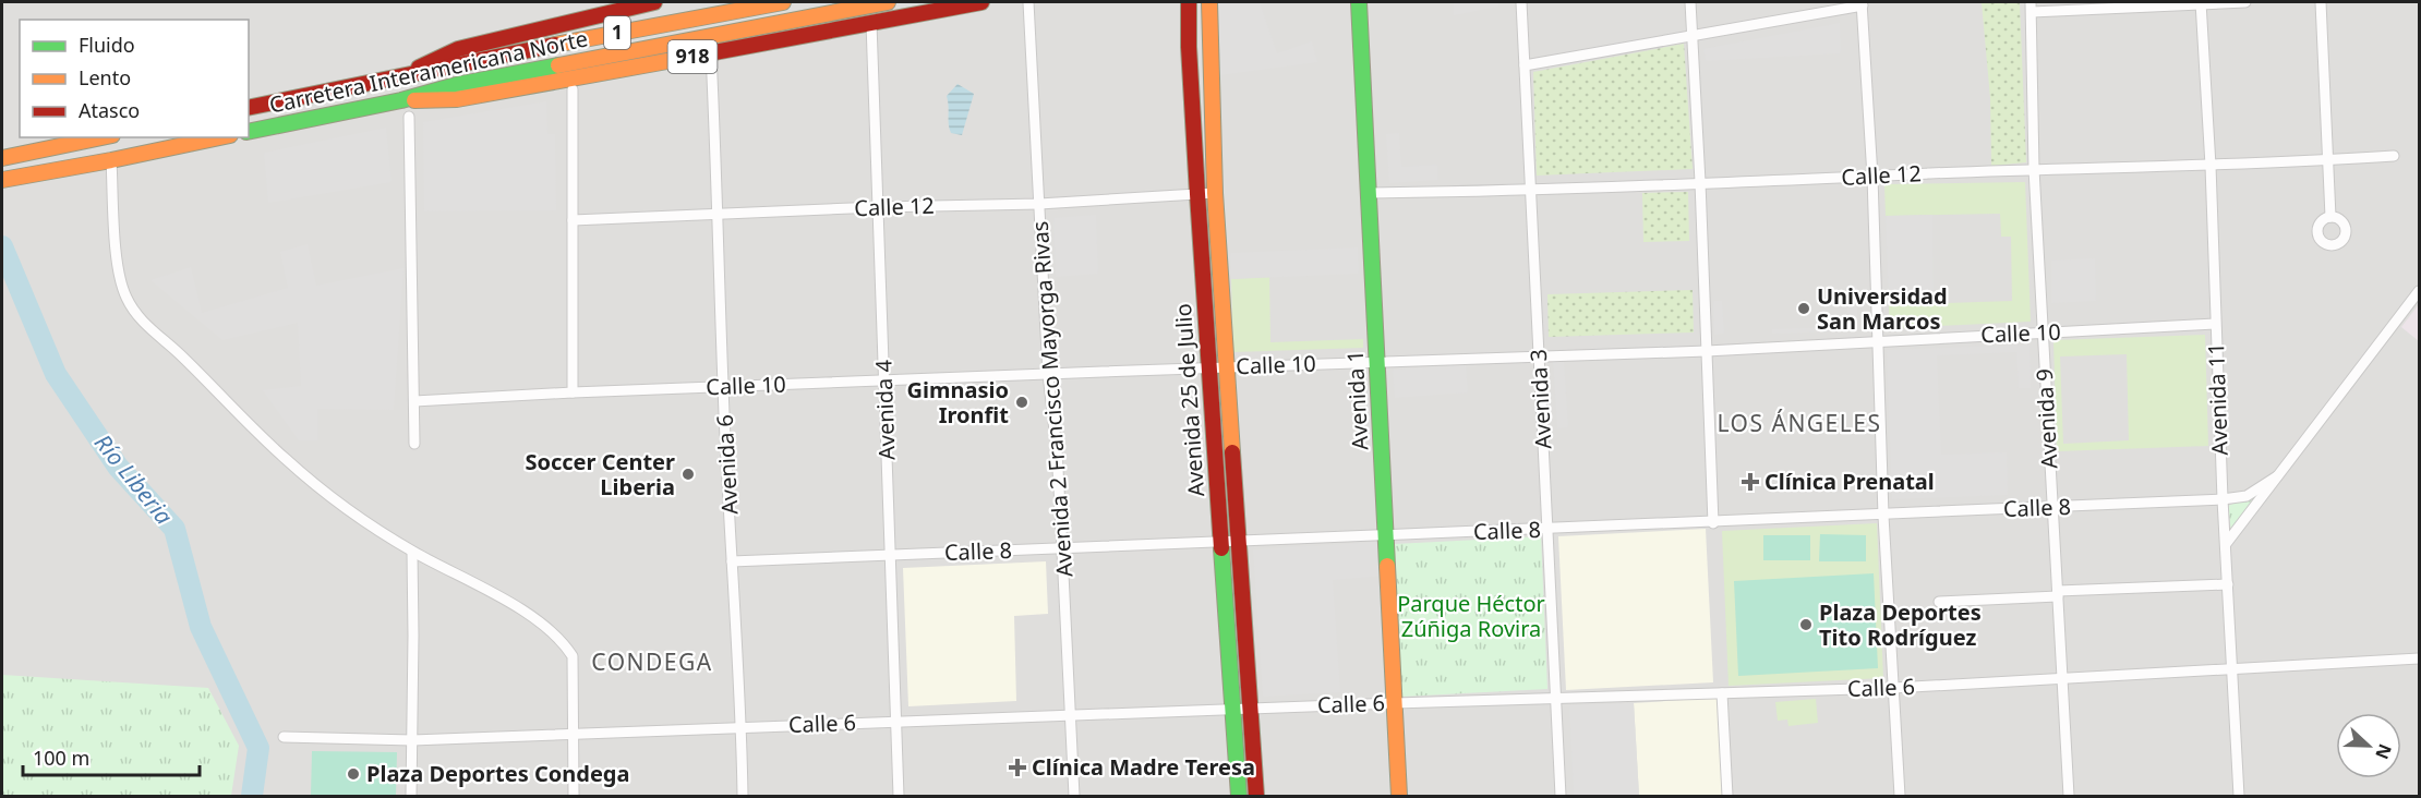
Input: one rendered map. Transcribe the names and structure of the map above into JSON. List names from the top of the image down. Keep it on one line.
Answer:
{"streets":{"main road":["1","918","Carretera Interamericana Norte","Avenida 25 de Julio","Avenida 1"],"street":["Calle 12","Calle 10","Avenida 2 Francisco Mayorga Rivas","Avenida 3","Avenida 11","Avenida 4","Avenida 9","Avenida 6","Calle 8","Calle 6"]},"crossings":[["1","Carretera Interamericana Norte"],["918","Carretera Interamericana Norte"],["918","Avenida 4"],["918","Avenida 6"],["Calle 12","Avenida 2 Francisco Mayorga Rivas"],["Calle 12","Avenida 3"],["Calle 12","Avenida 11"],["Calle 12","Avenida 25 de Julio"],["Calle 12","Avenida 1"],["Calle 12","Avenida 4"],["Calle 12","Avenida 9"],["Calle 12","Avenida 6"],["Calle 10","Avenida 2 Francisco Mayorga Rivas"],["Calle 10","Avenida 3"],["Calle 10","Avenida 11"],["Calle 10","Avenida 25 de Julio"],["Calle 10","Avenida 1"],["Calle 10","Avenida 4"],["Calle 10","Avenida 9"],["Calle 10","Avenida 6"],["Avenida 2 Francisco Mayorga Rivas","Calle 8"],["Avenida 2 Francisco Mayorga Rivas","Calle 6"],["Avenida 3","Calle 8"],["Avenida 3","Calle 6"],["Avenida 11","Calle 8"],["Avenida 11","Calle 6"],["Avenida 25 de Julio","Calle 8"],["Avenida 25 de Julio","Calle 6"],["Avenida 1","Calle 8"],["Avenida 1","Calle 6"],["Avenida 4","Calle 8"],["Avenida 4","Calle 6"],["Avenida 9","Calle 8"],["Avenida 9","Calle 6"],["Avenida 6","Calle 8"],["Avenida 6","Calle 6"]],"districts":["LOS ÁNGELES","CONDEGA"],"water":["Río Liberia"],"parks":["Parque Héctor Zúñiga Rovira"],"places":{"other":["Universidad San Marcos","Gimnasio Ironfit","Soccer Center Liberia","Plaza Deportes Tito Rodríguez","Plaza Deportes Condega"],"health":["Clínica Prenatal","Clínica Madre Teresa"]},"legend":["Fluido","Lento","Atasco"],"scale_bar":"100 m","north":"right"}
